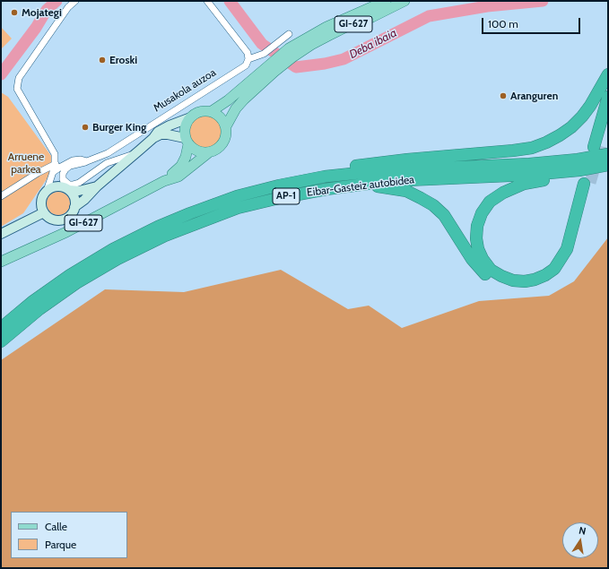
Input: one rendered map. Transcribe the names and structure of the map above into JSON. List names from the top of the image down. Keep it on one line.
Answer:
{"streets":{"highway":["Eibar-Gasteiz autobidea","AP-1"],"main road":["GI-627"],"street":["Musakola auzoa"]},"crossings":[["GI-627","Musakola auzoa"]],"water":["Deba ibaia"],"parks":["Arruene parkea"],"places":["Mojategi","Eroski","Aranguren","Burger King"],"legend":["Calle","Parque"],"scale_bar":"100 m","north":"top"}
